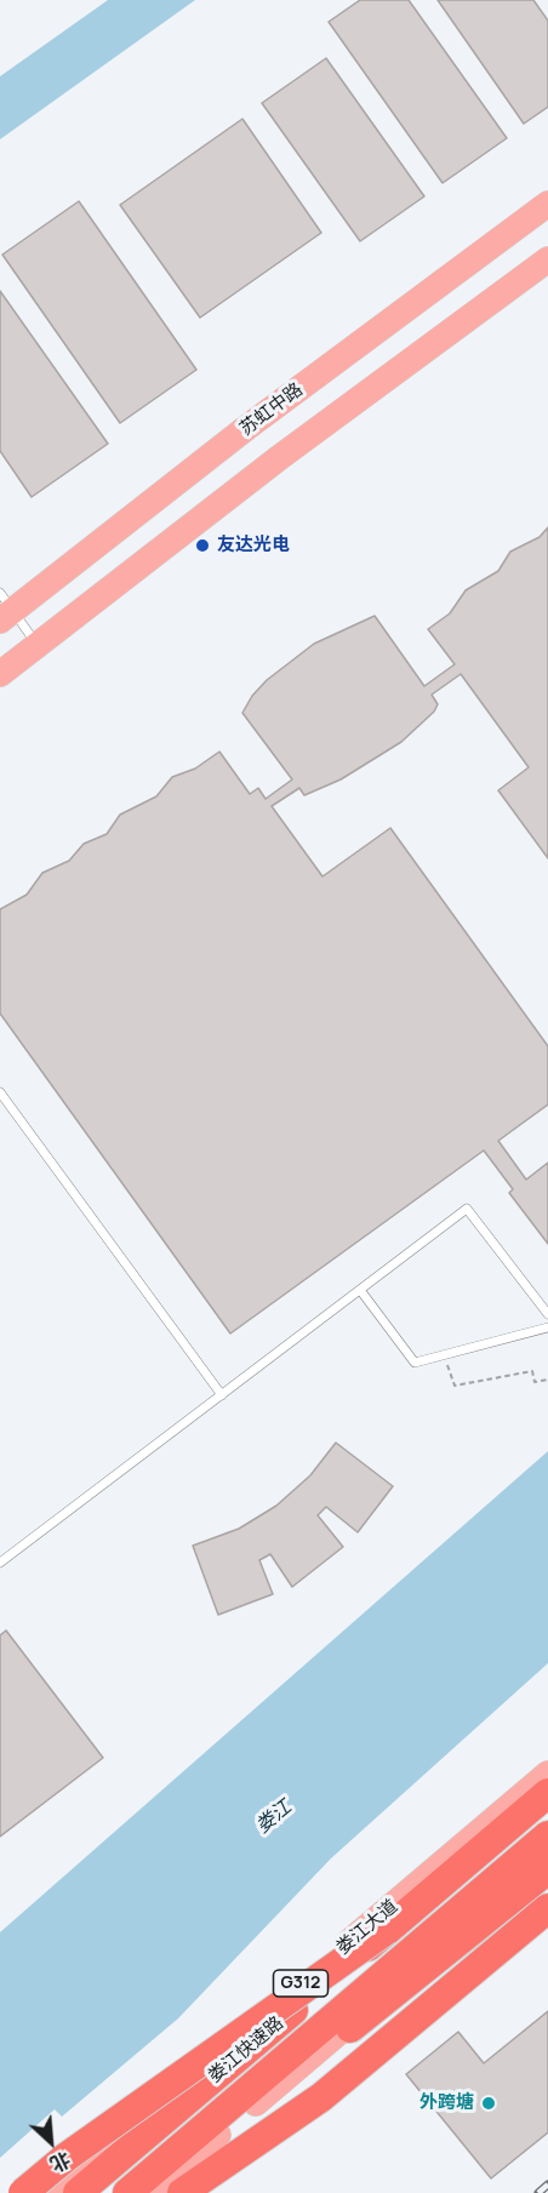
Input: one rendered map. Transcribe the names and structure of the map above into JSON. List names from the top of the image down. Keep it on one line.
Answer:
{"streets":{"highway":["G312","娄江快速路"],"main road":["苏虹中路","娄江大道"]},"water":["娄江"],"places":["友达光电","外跨塘"],"north":"bottom right"}
